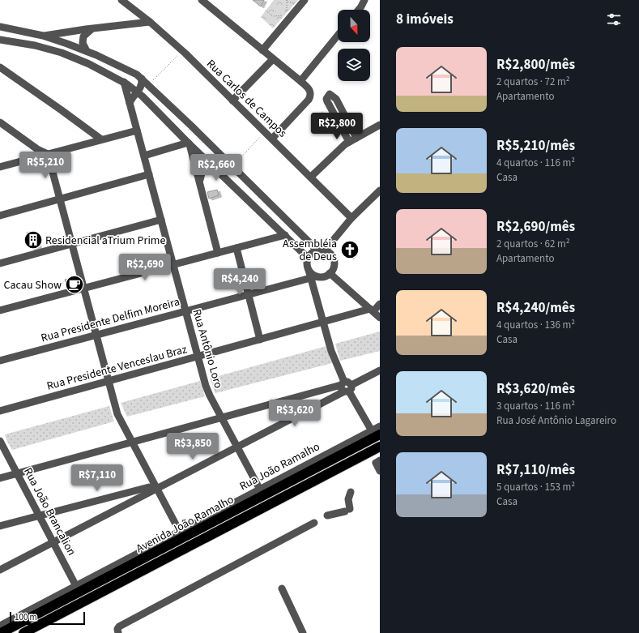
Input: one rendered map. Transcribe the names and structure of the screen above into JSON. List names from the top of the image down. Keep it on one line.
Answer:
{"streets":{"highway":["Avenida João Ramalho"],"street":["Rua Carlos de Campos","Rua Presidente Delfim Moreira","Rua Antônio Loro","Rua Presidente Venceslau Braz","Rua João Brancalion"]},"crossings":[["Rua Presidente Delfim Moreira","Rua Antônio Loro"],["Rua Antônio Loro","Rua Presidente Venceslau Braz"],["Rua Antônio Loro","Avenida João Ramalho"],["Rua João Brancalion","Avenida João Ramalho"]],"places":{"building":["Residencial aTrium Prime"],"church":["Assembléia de Deus"],"cafe":["Cacau Show"]},"scale_bar":"100 m","north":"bottom","page":{"heading":"8 imóveis","list":[{"name":"R$2,800/mês","note":"2 quartos · 72 m² · Apartamento"},{"name":"R$5,210/mês","note":"4 quartos · 116 m² · Casa"},{"name":"R$2,690/mês","note":"2 quartos · 62 m² · Apartamento"},{"name":"R$4,240/mês","note":"4 quartos · 136 m² · Casa"},{"name":"R$3,620/mês","note":"3 quartos · 116 m² · Rua José Antônio Lagareiro"},{"name":"R$7,110/mês","note":"5 quartos · 153 m² · Casa"}],"price":["R$2,800","R$5,210","R$2,660","R$2,690","R$4,240","R$3,620","R$3,850","R$7,110"],"scale":"100 m"}}
